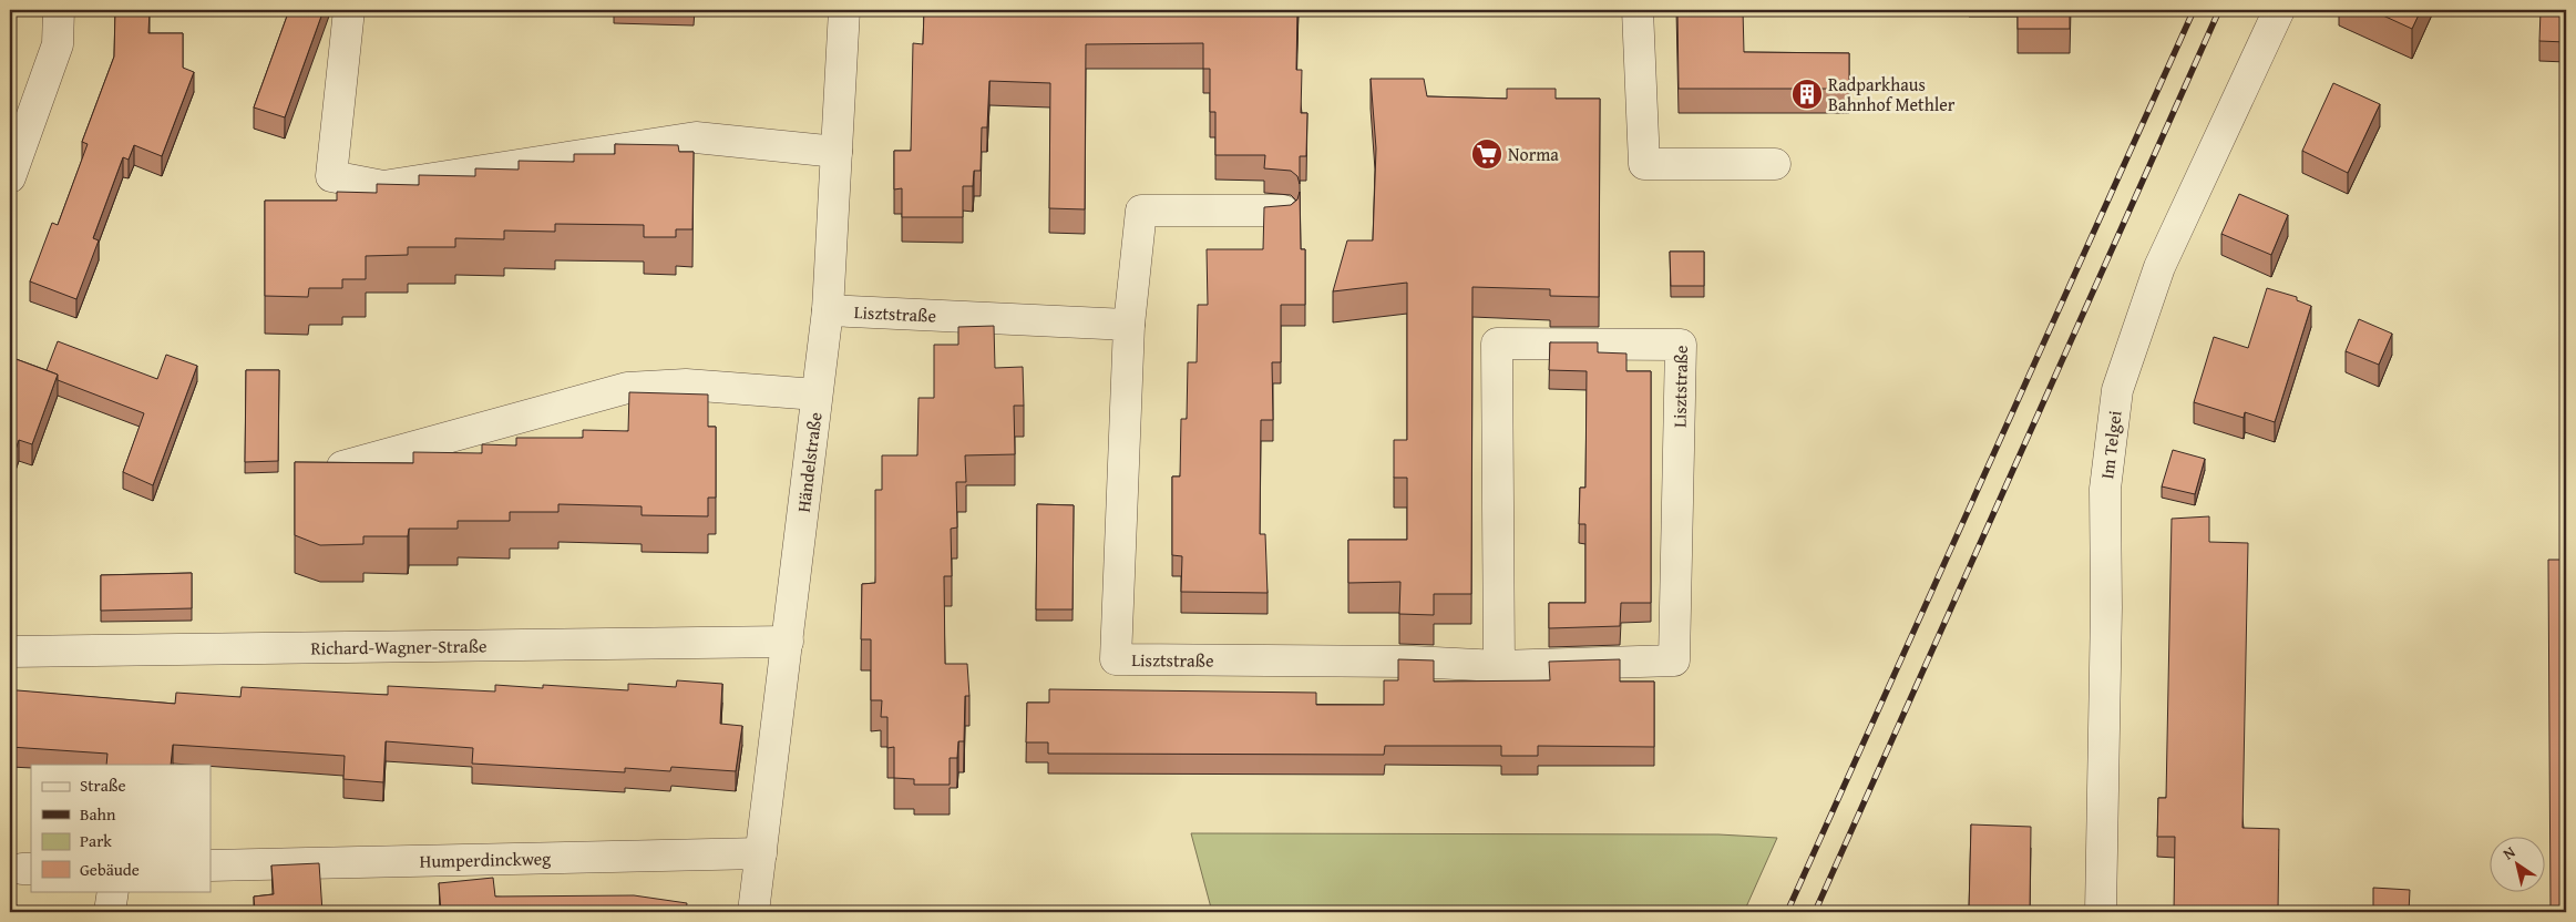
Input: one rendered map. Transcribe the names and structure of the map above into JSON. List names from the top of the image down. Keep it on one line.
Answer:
{"streets":{"street":["Lisztstraße","Im Telgei","Händelstraße","Richard-Wagner-Straße","Humperdinckweg"]},"crossings":[["Lisztstraße","Händelstraße"],["Händelstraße","Richard-Wagner-Straße"],["Händelstraße","Humperdinckweg"]],"places":{"building":["Radparkhaus Bahnhof Methler"],"supermarket":["Norma"]},"legend":["Straße","Bahn","Park","Gebäude"],"north":"top left"}
